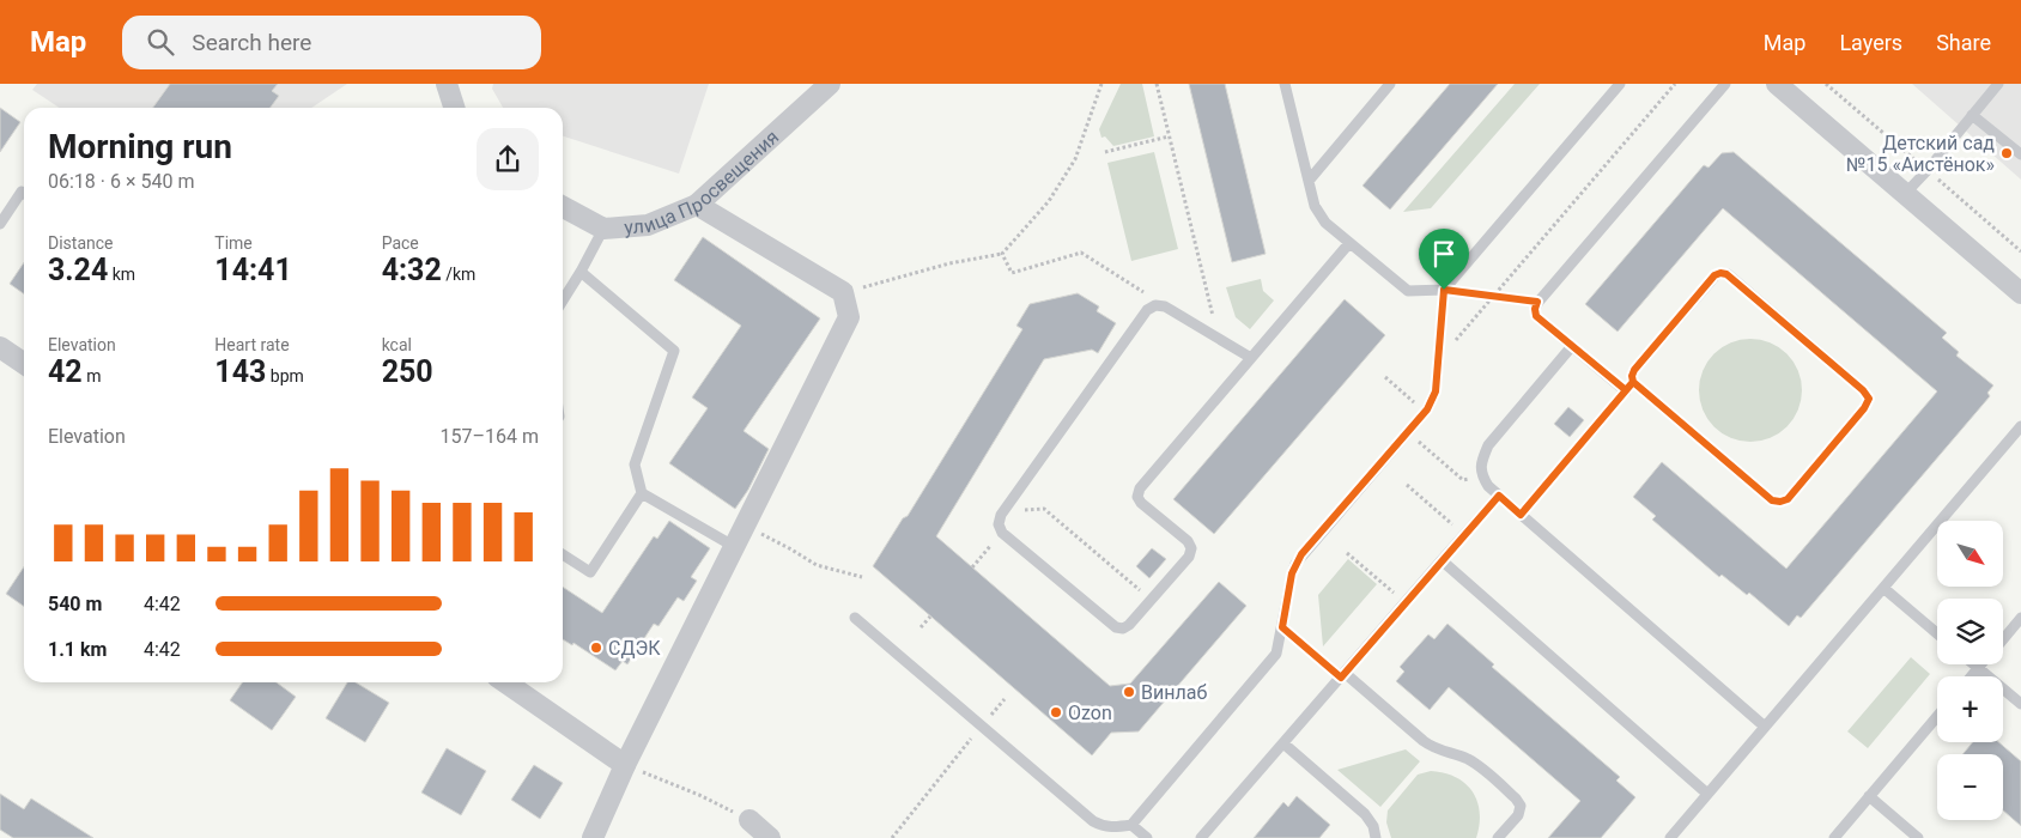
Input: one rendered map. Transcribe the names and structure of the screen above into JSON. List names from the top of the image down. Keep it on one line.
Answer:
{"streets":{"street":["улица Просвещения"]},"places":["Детский сад №15 «Аистёнок»","СДЭК","Винлаб","Ozon"],"north":"bottom right","page":{"header":"Map","search":"Search here","nav":["Map","Layers","Share"],"heading":["Morning run","06:18 · 6 × 540 m"],"stats":[["Distance","3.24 km"],["Time","14:41"],["Pace","4:32 /km"],["Elevation","42 m"],["Heart rate","143 bpm"],["kcal","250"]],"chart":["Elevation","157–164 m"],"map_buttons":["+","−"],"list":[{"name":"540 m","note":"4:42"},{"name":"1.1 km","note":"4:42"}]}}
